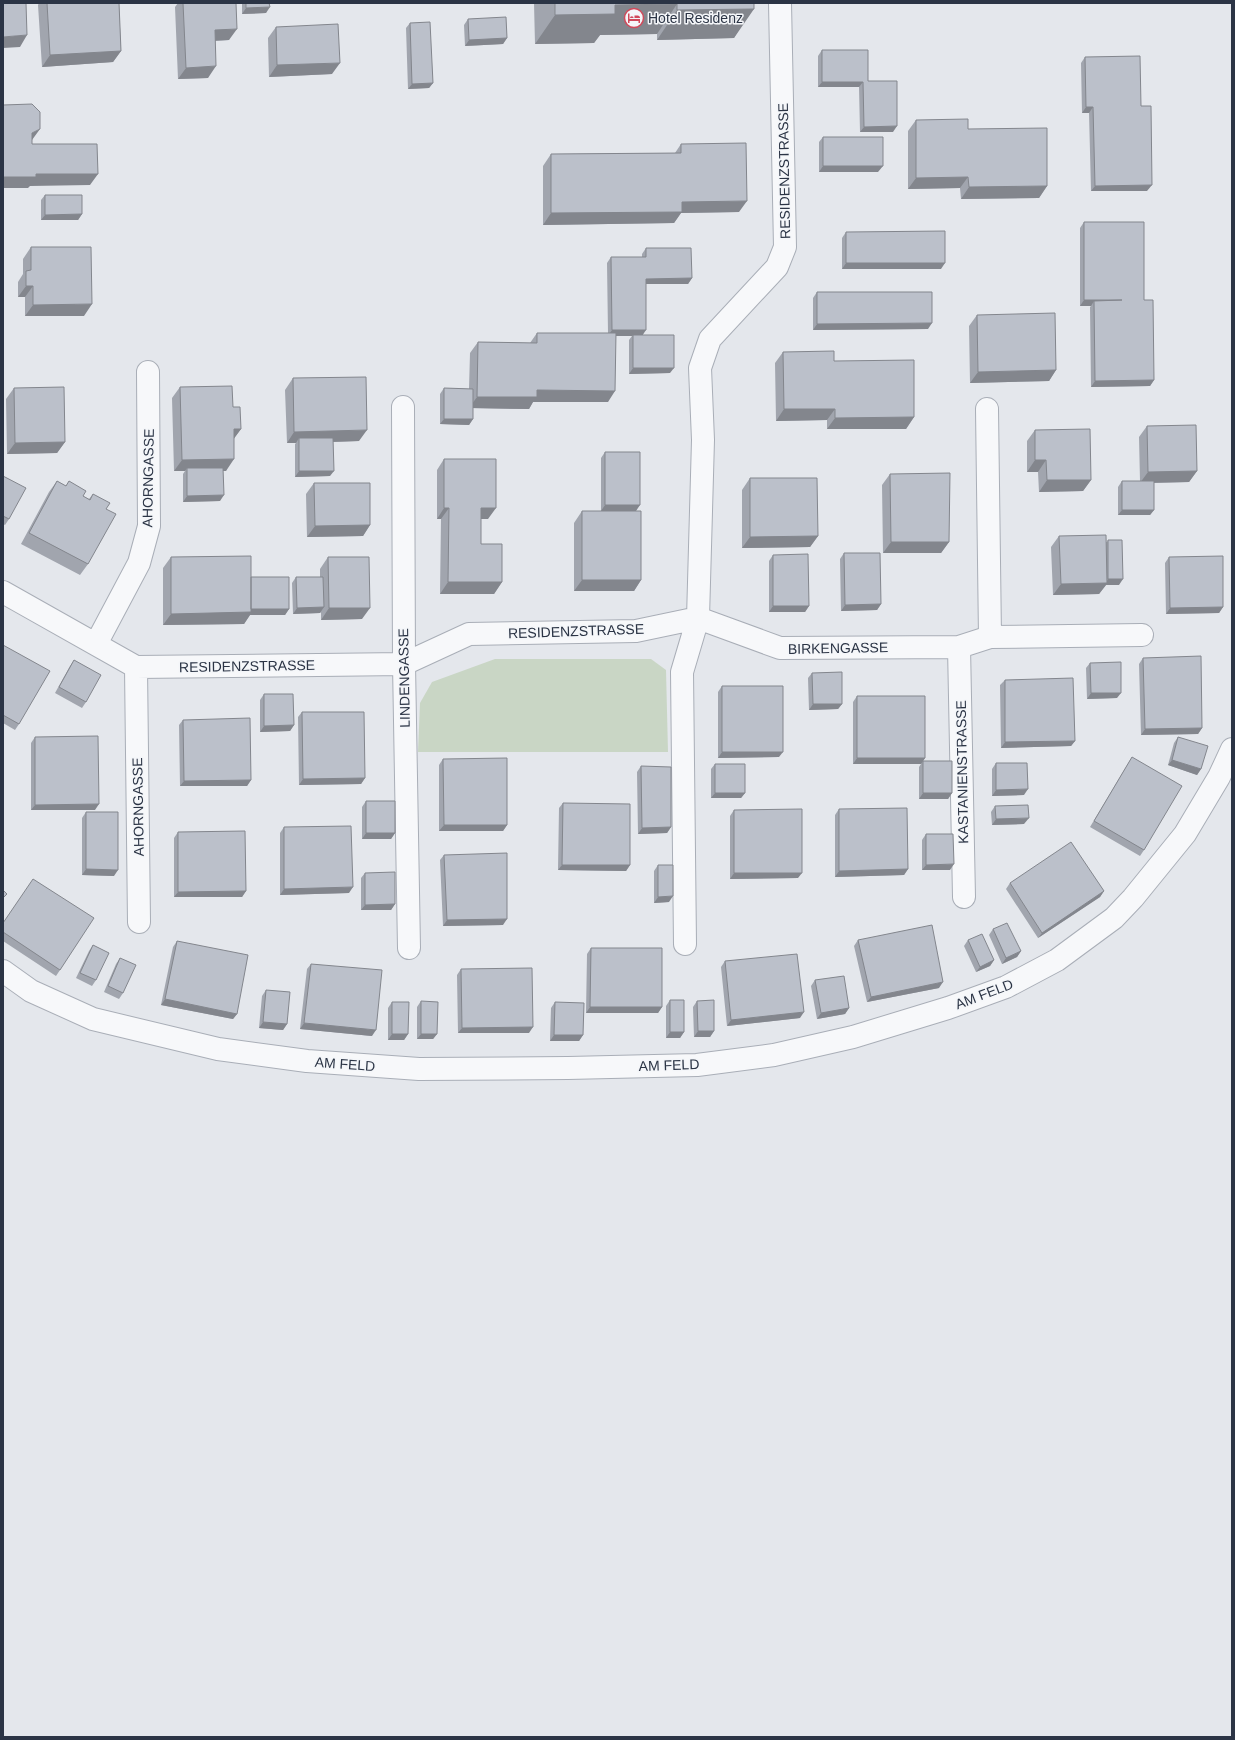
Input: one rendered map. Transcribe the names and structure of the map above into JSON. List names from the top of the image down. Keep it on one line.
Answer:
{"streets":{"street":["RESIDENZSTRASSE","AHORNGASSE","BIRKENGASSE","LINDENGASSE","KASTANIENSTRASSE","AM FELD"]},"crossings":[["RESIDENZSTRASSE","AHORNGASSE"],["RESIDENZSTRASSE","BIRKENGASSE"],["RESIDENZSTRASSE","LINDENGASSE"],["BIRKENGASSE","KASTANIENSTRASSE"]],"places":{"hotel":["Hotel Residenz"]}}
